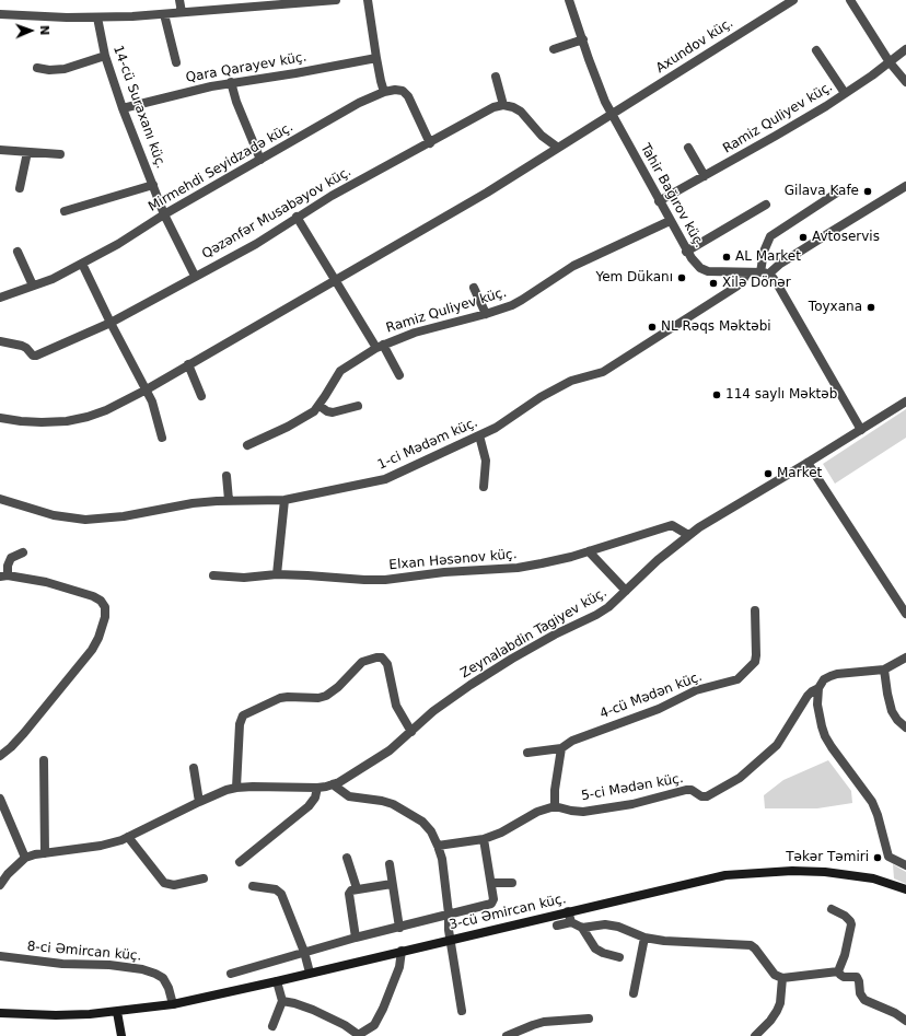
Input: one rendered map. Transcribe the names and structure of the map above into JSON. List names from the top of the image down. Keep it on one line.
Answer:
{"streets":{"main road":["3-cü Əmircan küç."],"street":["Axundov küç.","Qara Qarayev küç.","14-cü Suraxanı küç.","Ramiz Quliyev küç.","Mirmehdi Seyidzadə küç.","Tahir Bağırov küç.","Qəzənfər Musabəyov küç.","1-ci Mədəm küç.","Elxan Həsənov küç.","Zeynalabdin Tagiyev küç.","4-cü Mədən küç.","5-ci Mədən küç.","8-ci Əmircan küç."]},"crossings":[["Axundov küç.","Tahir Bağırov küç."],["Qara Qarayev küç.","14-cü Suraxanı küç."],["14-cü Suraxanı küç.","Mirmehdi Seyidzadə küç."],["14-cü Suraxanı küç.","Qəzənfər Musabəyov küç."],["Ramiz Quliyev küç.","Tahir Bağırov küç."],["Mirmehdi Seyidzadə küç.","Qəzənfər Musabəyov küç."],["Tahir Bağırov küç.","1-ci Mədəm küç."],["Elxan Həsənov küç.","Zeynalabdin Tagiyev küç."],["3-cü Əmircan küç.","8-ci Əmircan küç."]],"places":["Gilava Kafe","Avtoservis","AL Market","Yem Dükanı","Xilə Dönər","Toyxana","NL Rəqs Məktəbi","114 saylı Məktəb","Market","Təkər Təmiri"],"north":"right"}
